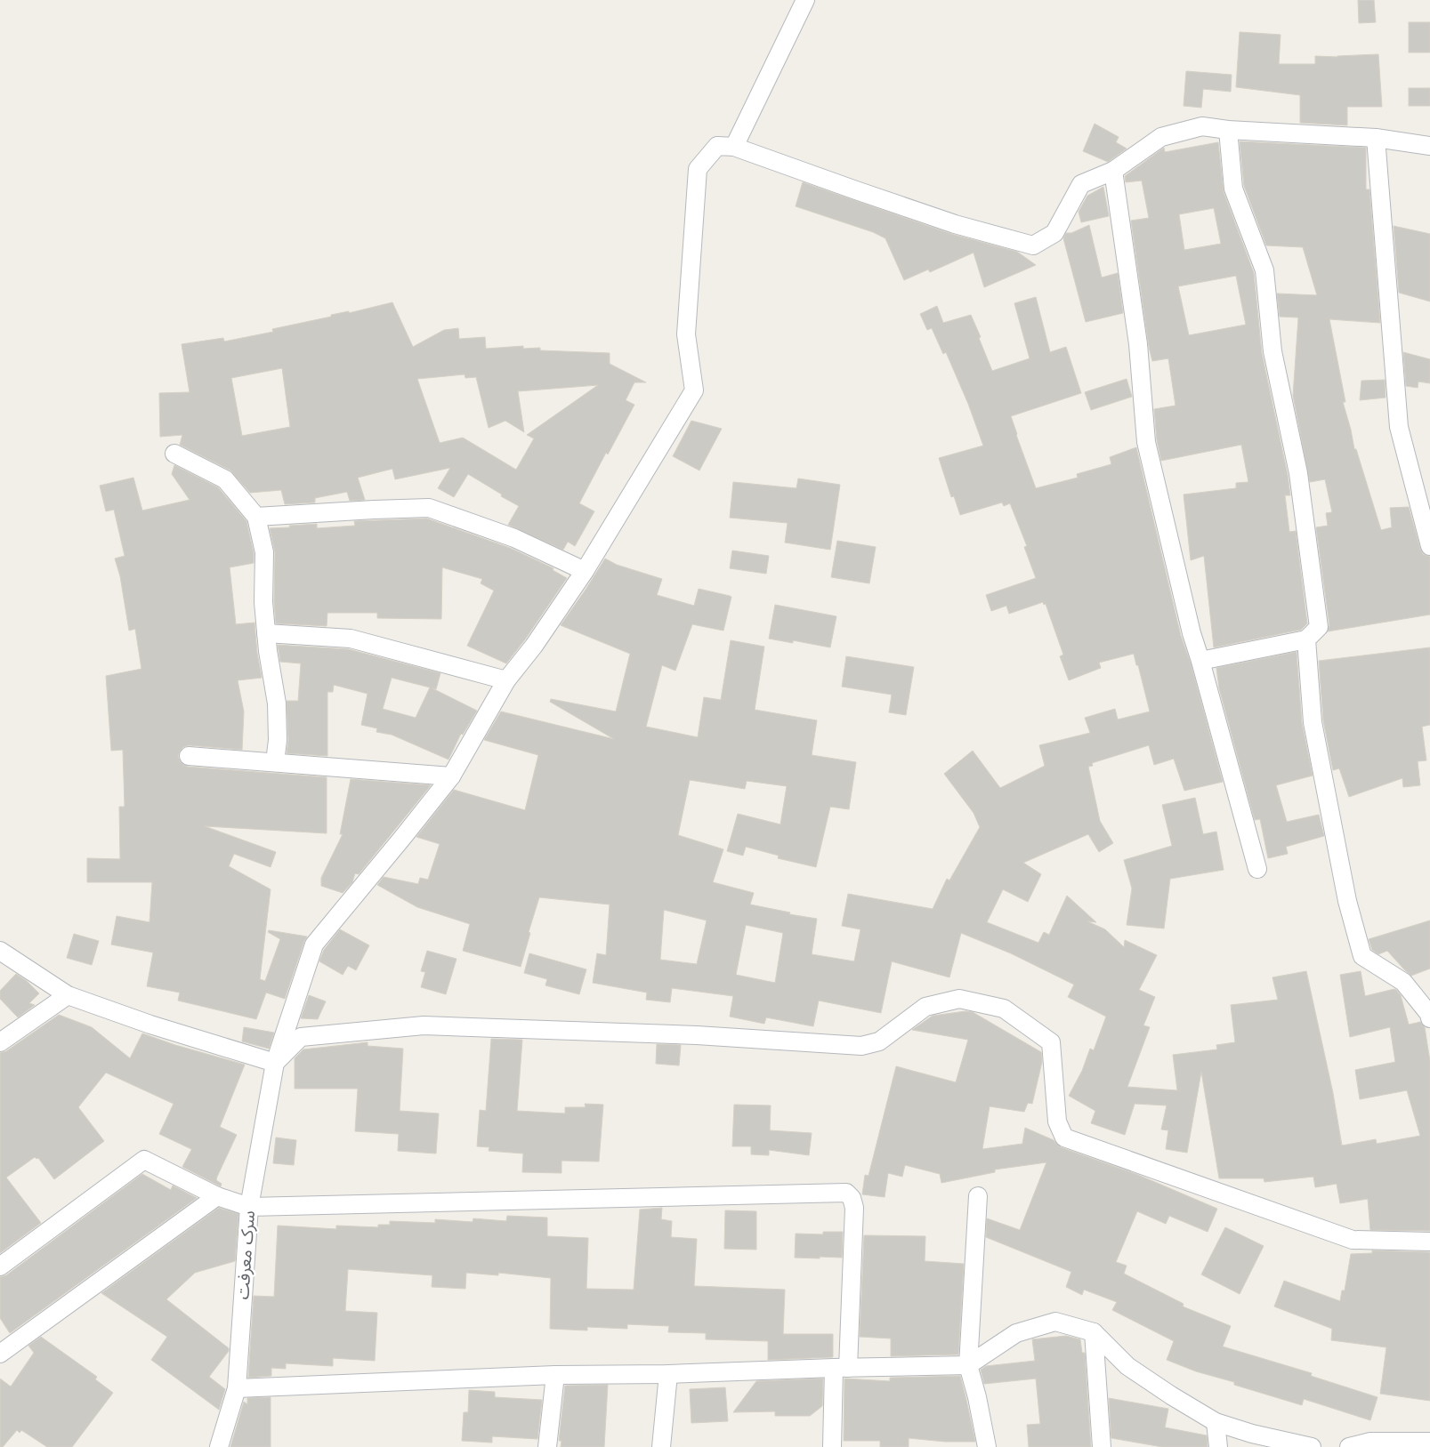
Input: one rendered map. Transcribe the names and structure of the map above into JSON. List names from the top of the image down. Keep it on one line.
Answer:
{"streets":{"street":["سرک معرفت"]}}
